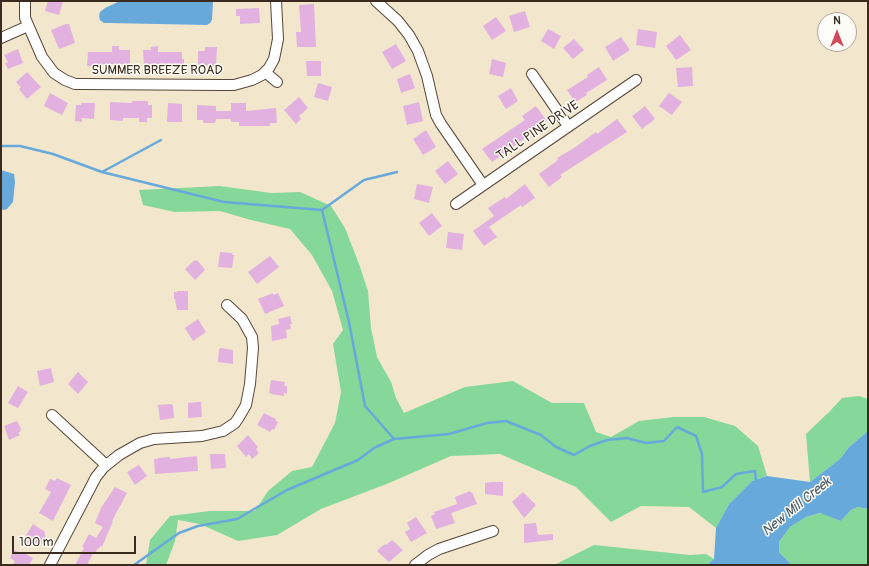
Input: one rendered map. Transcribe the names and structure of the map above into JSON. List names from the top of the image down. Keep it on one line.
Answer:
{"streets":{"street":["SUMMER BREEZE ROAD","TALL PINE DRIVE"]},"water":["New Mill Creek"],"scale_bar":"100 m","north":"top"}
